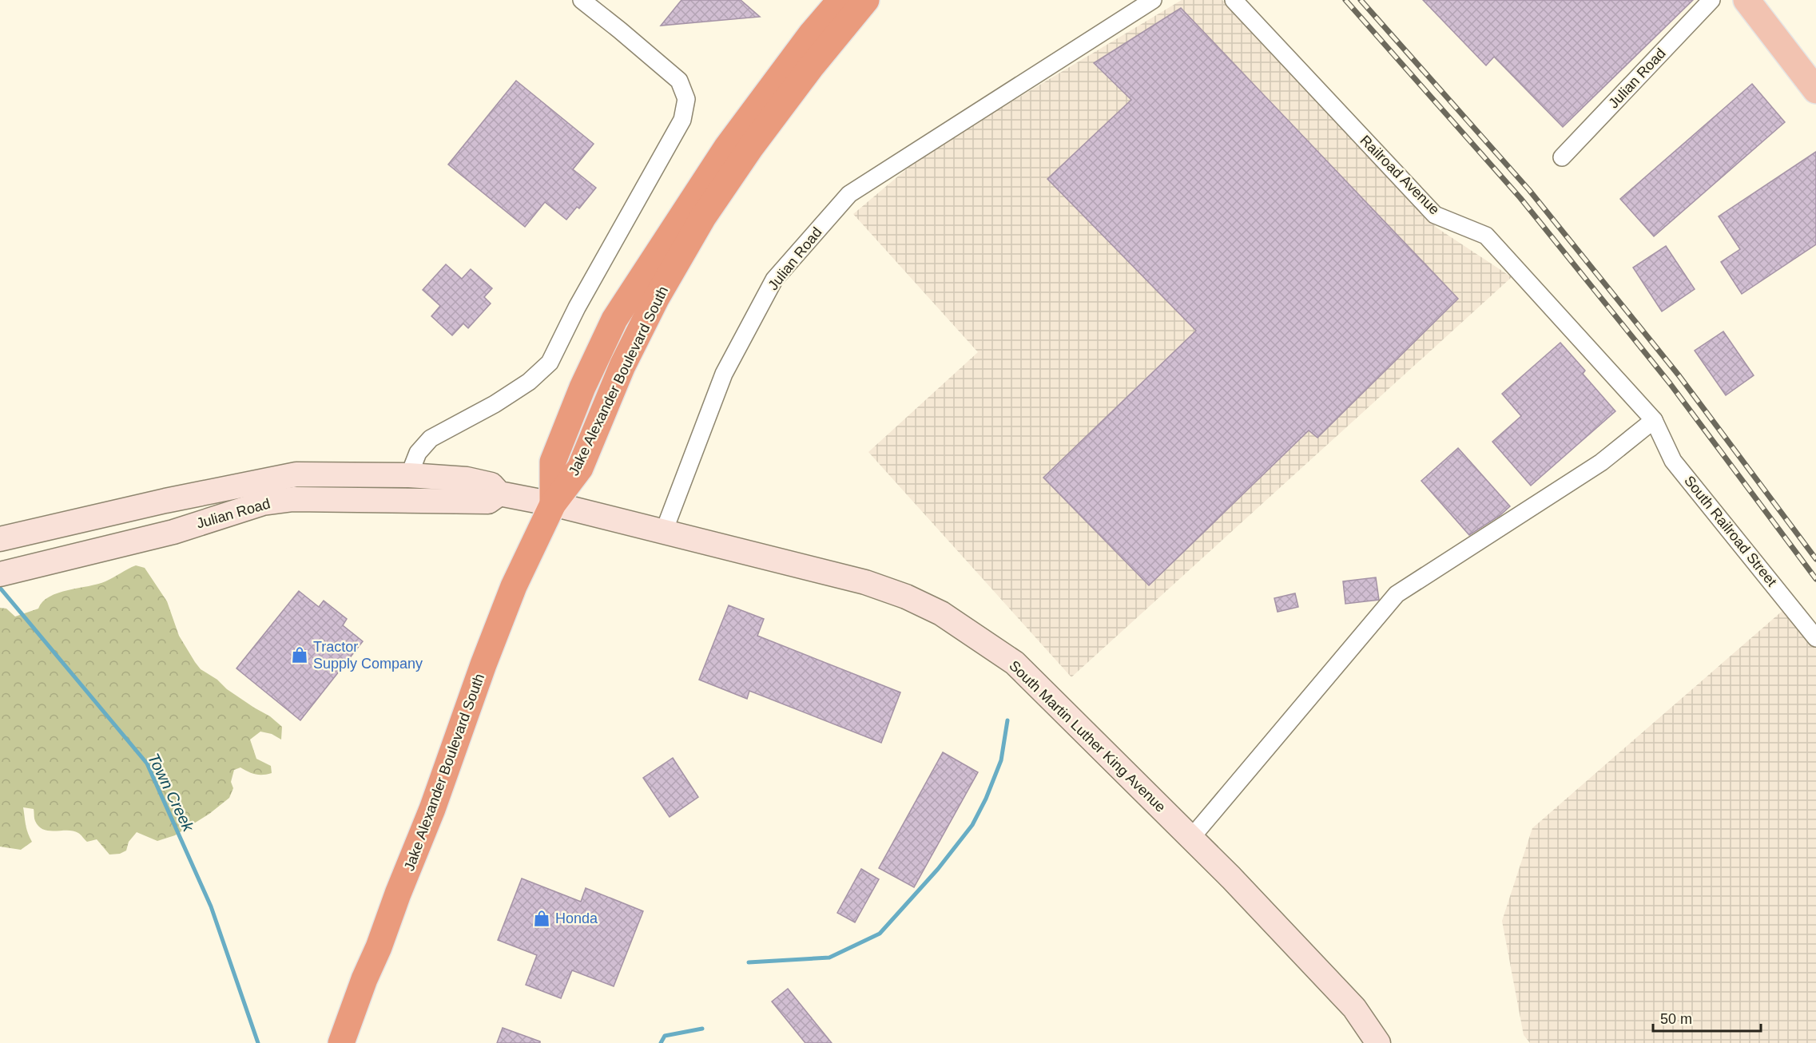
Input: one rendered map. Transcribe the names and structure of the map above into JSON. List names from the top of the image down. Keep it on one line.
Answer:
{"streets":{"highway":["Jake Alexander Boulevard South"],"street":["Julian Road","Railroad Avenue","South Railroad Street","South Martin Luther King Avenue"]},"crossings":[["Julian Road","Jake Alexander Boulevard South"],["Julian Road","South Martin Luther King Avenue"],["Railroad Avenue","South Railroad Street"]],"water":["Town Creek"],"places":{"shop":["Tractor Supply Company","Honda"]},"scale_bar":"50 m"}
